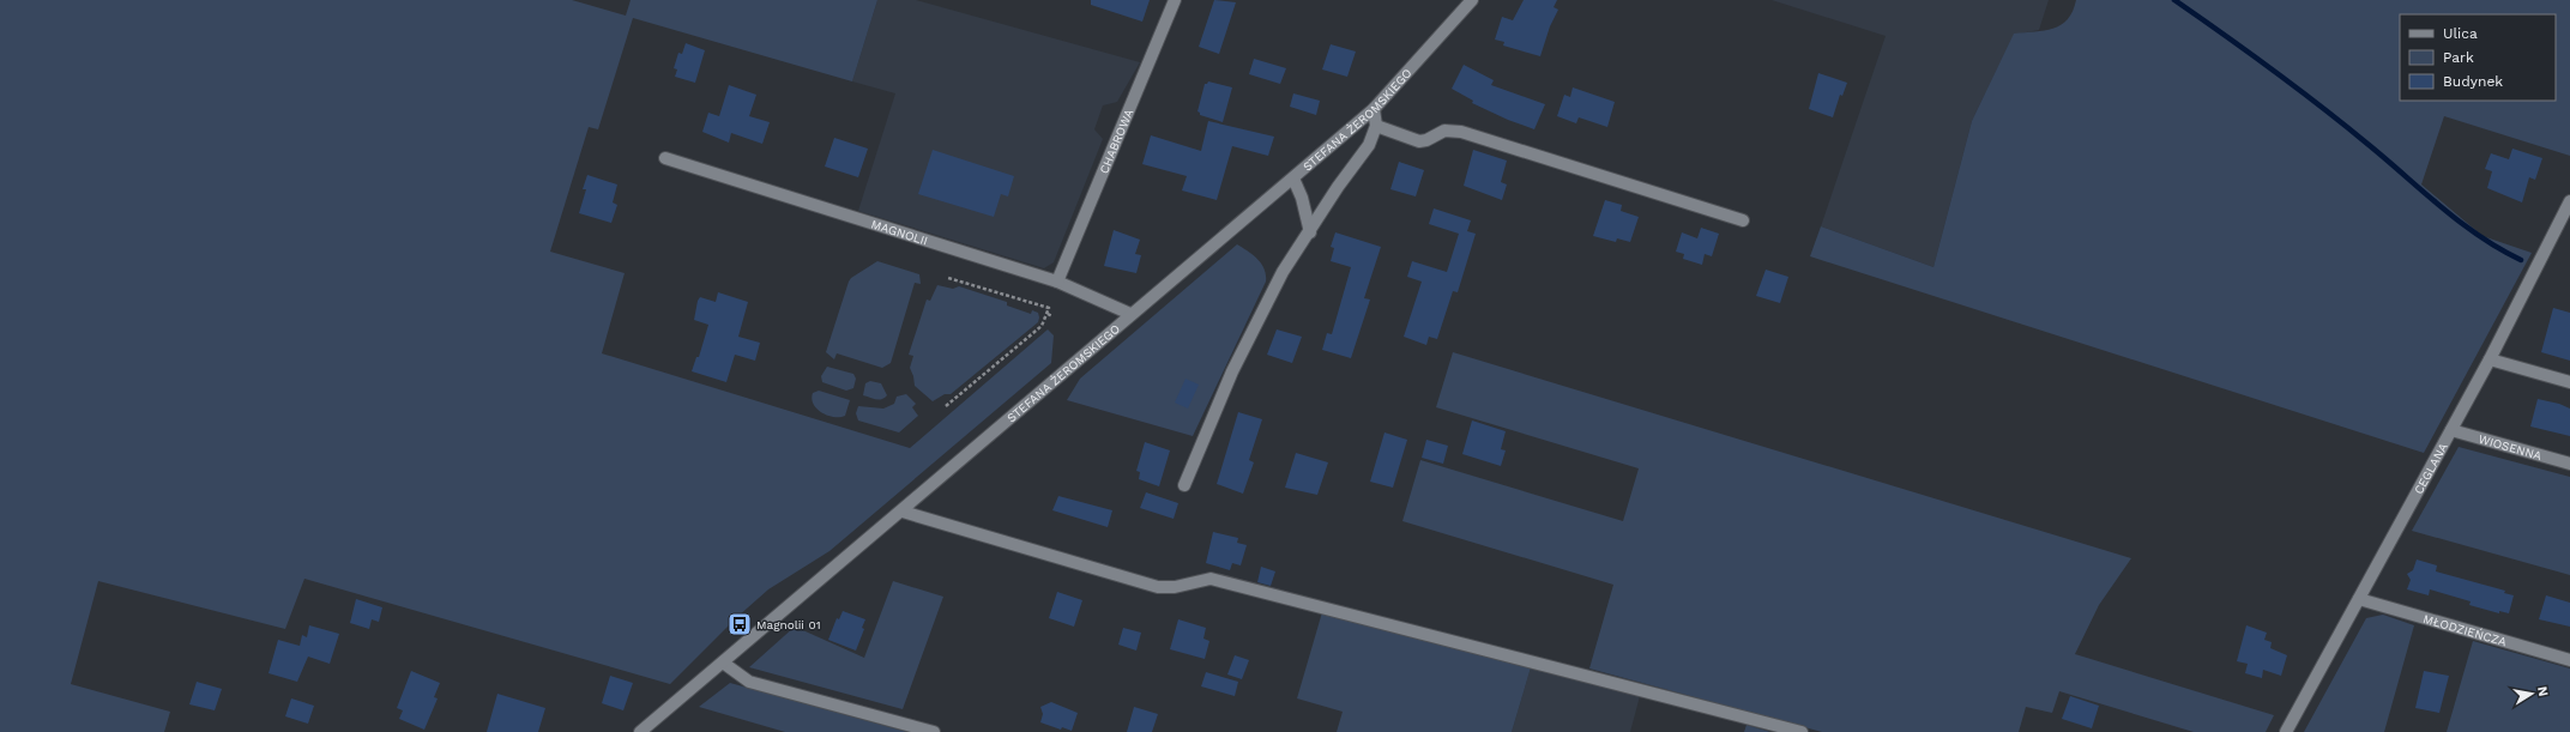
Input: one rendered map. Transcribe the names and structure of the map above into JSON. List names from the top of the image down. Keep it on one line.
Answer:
{"streets":{"street":["STEFANA ŻEROMSKIEGO","CHABROWA","MAGNOLII","WIOSENNA","CEGLANA","MŁODZIEŃCZA"]},"crossings":[["STEFANA ŻEROMSKIEGO","MAGNOLII"],["CHABROWA","MAGNOLII"],["WIOSENNA","CEGLANA"],["CEGLANA","MŁODZIEŃCZA"]],"places":{"bus stop":["Magnolii 01"]},"legend":["Ulica","Park","Budynek"],"north":"right"}
